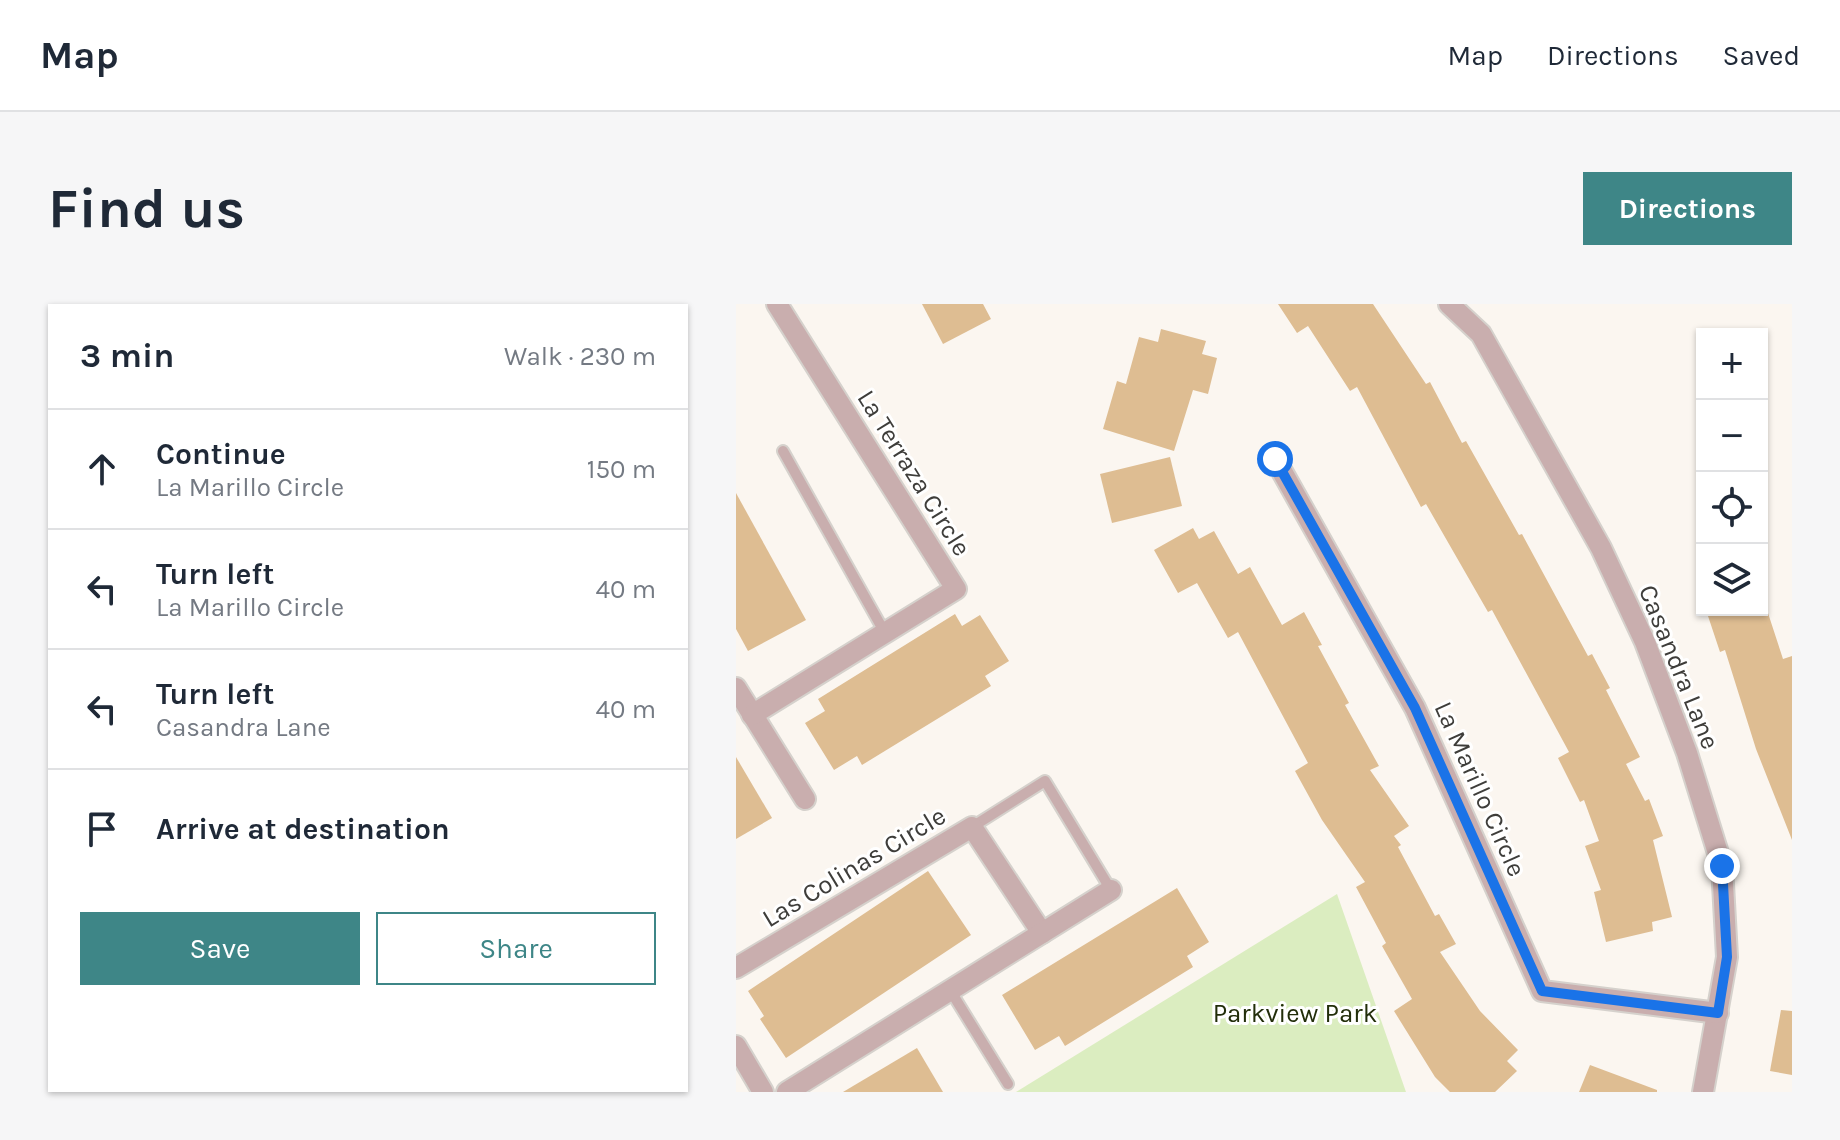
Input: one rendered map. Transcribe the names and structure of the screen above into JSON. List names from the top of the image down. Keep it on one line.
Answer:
{"streets":{"street":["La Terraza Circle","Casandra Lane","La Marillo Circle","Las Colinas Circle"]},"crossings":[["Casandra Lane","La Marillo Circle"]],"parks":["Parkview Park"],"page":{"header":"Map","nav":["Map","Directions","Saved"],"buttons":["Directions",["Save","Share"]],"title":"Find us","heading":["3 min","Walk · 230 m"],"map_buttons":["+","−"],"list":[["Continue","La Marillo Circle","150 m"],["Turn left","La Marillo Circle","40 m"],["Turn left","Casandra Lane","40 m"],"Arrive at destination"]}}
